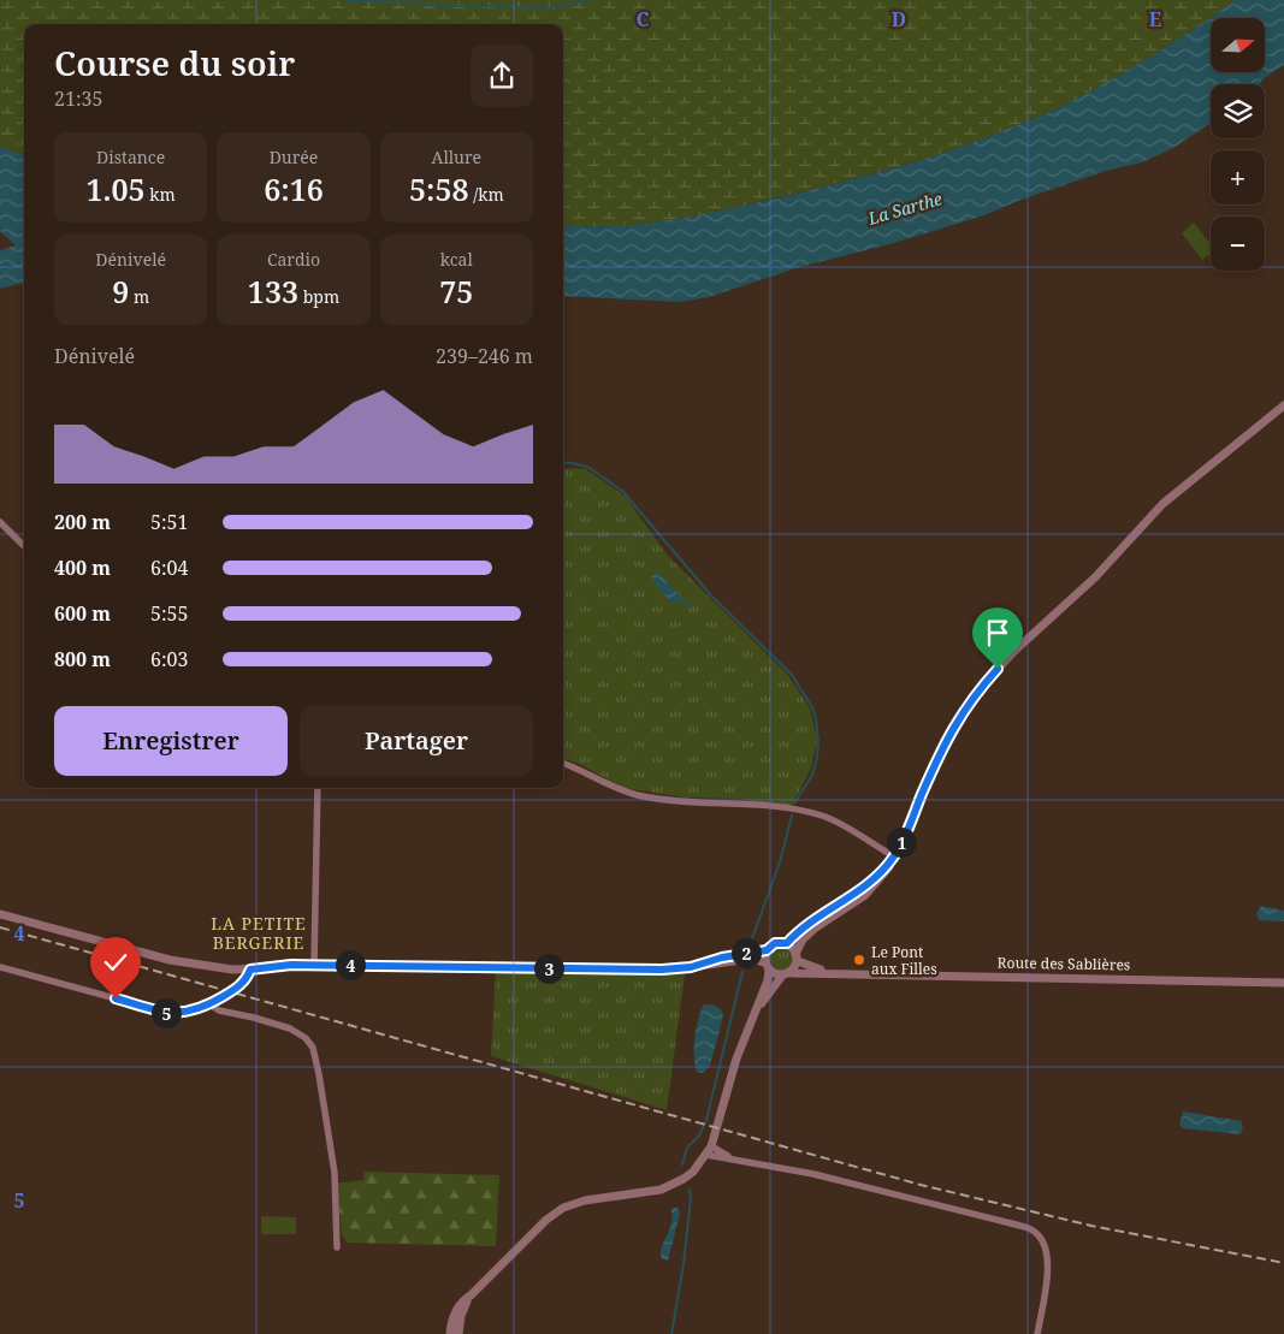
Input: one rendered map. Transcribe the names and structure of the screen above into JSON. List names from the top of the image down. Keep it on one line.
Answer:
{"streets":{"street":["Route des Sablières"]},"districts":["LA PETITE BERGERIE"],"water":["La Sarthe"],"places":["Le Pont aux Filles"],"north":"right","page":{"map_buttons":["+","−"],"heading":["Course du soir","21:35"],"stats":[["Distance","1.05 km"],["Durée","6:16"],["Allure","5:58 /km"],["Dénivelé","9 m"],["Cardio","133 bpm"],["kcal","75"]],"chart":["Dénivelé","239–246 m"],"list":[{"name":"200 m","note":"5:51"},{"name":"400 m","note":"6:04"},{"name":"600 m","note":"5:55"},{"name":"800 m","note":"6:03"}],"buttons":["Enregistrer","Partager"],"pins":["1","2","4","3","5"]},"grid":{"columns":["C","D","E"],"rows":["4","5"]}}
